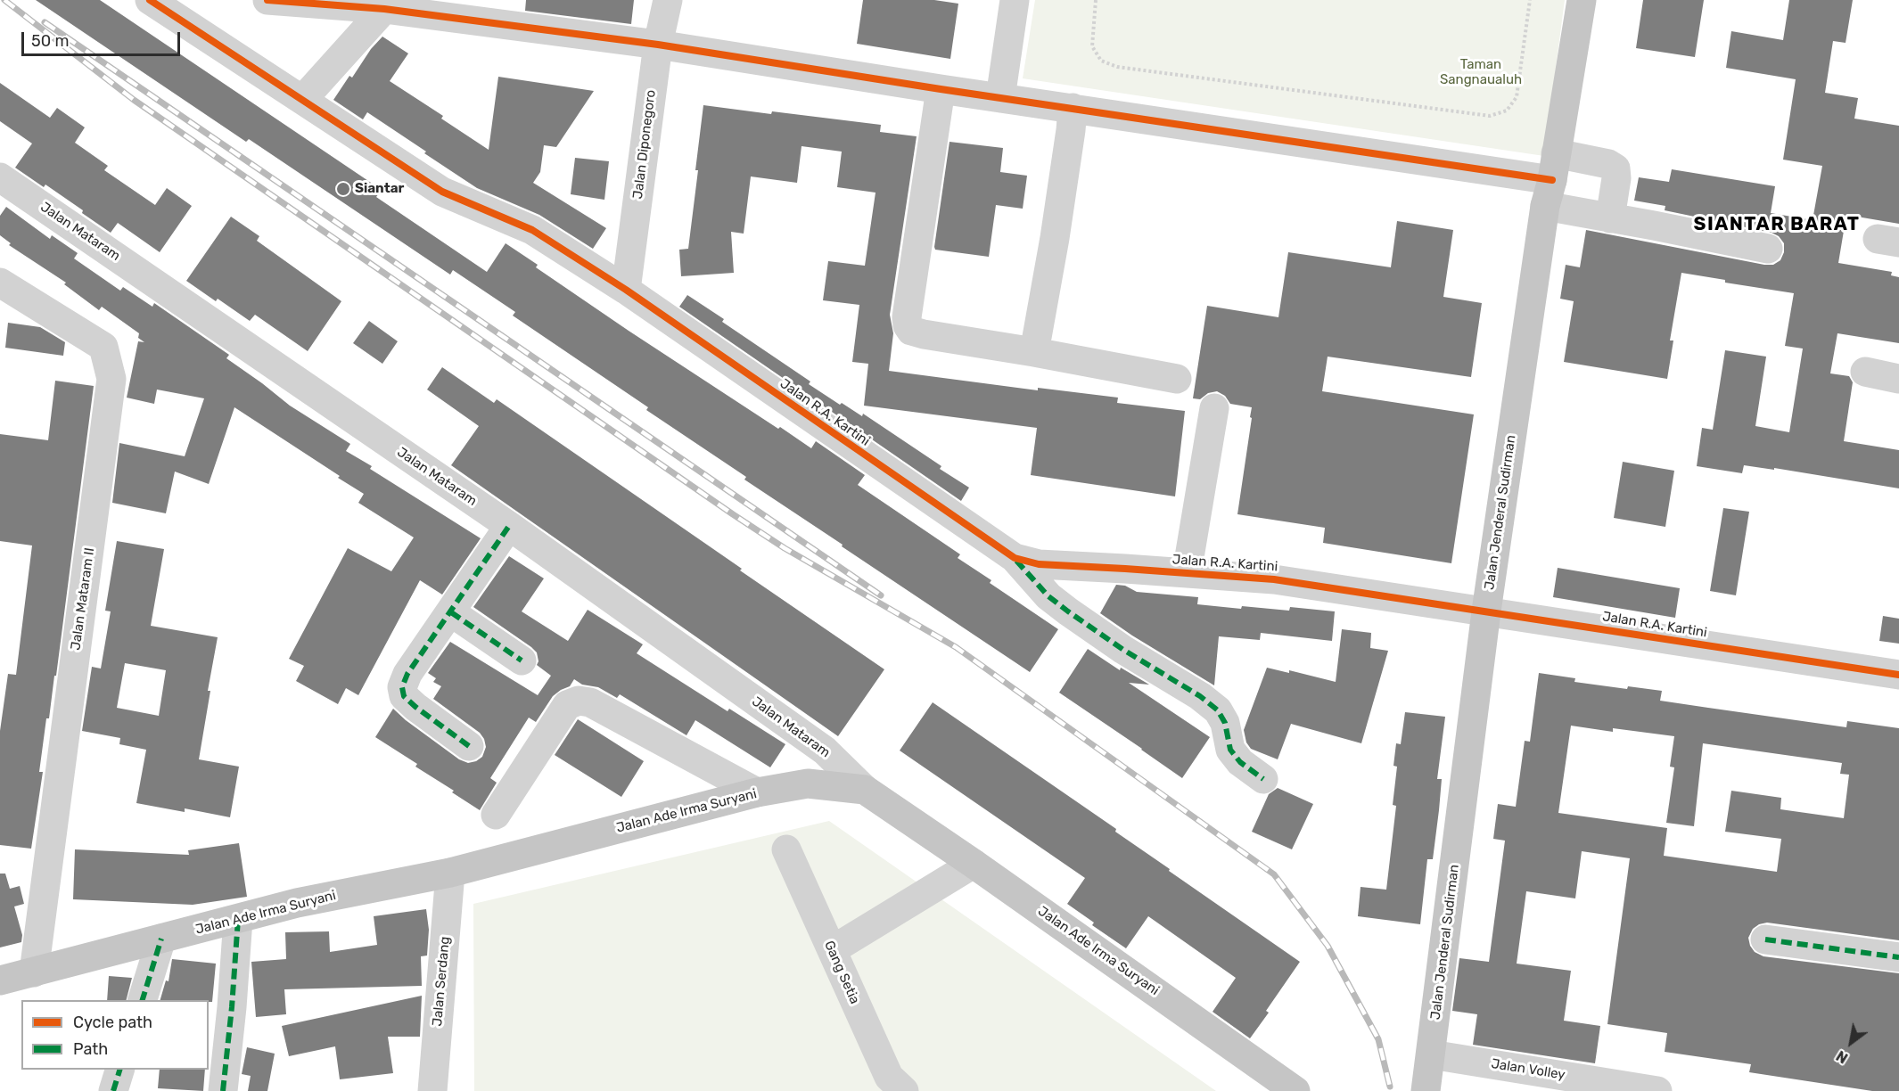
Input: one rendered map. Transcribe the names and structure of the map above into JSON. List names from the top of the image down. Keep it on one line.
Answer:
{"streets":{"main road":["Jalan Jenderal Sudirman","Jalan Ade Irma Suryani"],"street":["Jalan Diponegoro","Jalan Mataram","Jalan R.A. Kartini","Jalan Mataram II","Gang Setia","Jalan Serdang","Jalan Volley"]},"crossings":[["Jalan Diponegoro","Jalan R.A. Kartini"],["Jalan Mataram","Jalan Ade Irma Suryani"],["Jalan R.A. Kartini","Jalan Jenderal Sudirman"],["Jalan Jenderal Sudirman","Jalan Volley"],["Jalan Mataram II","Jalan Ade Irma Suryani"],["Jalan Ade Irma Suryani","Jalan Serdang"]],"districts":["SIANTAR BARAT"],"parks":["Taman Sangnaualuh"],"places":["Siantar"],"legend":["Cycle path","Path"],"scale_bar":"50 m","north":"bottom left"}
